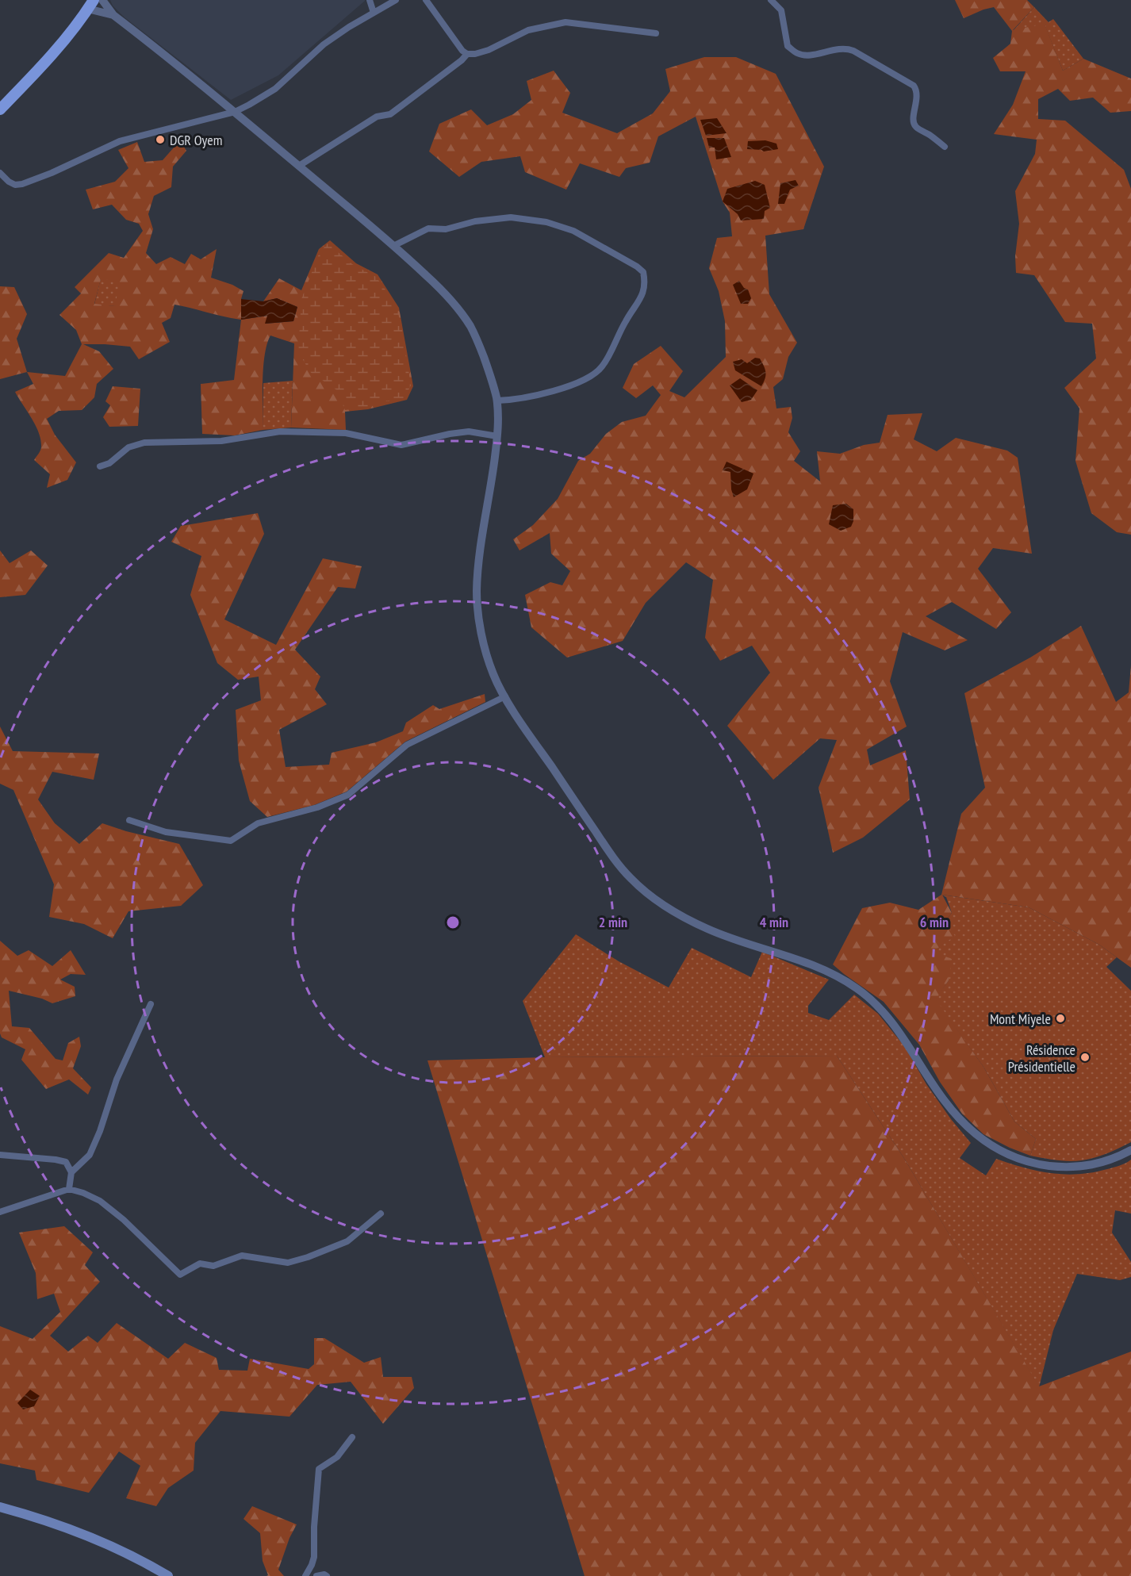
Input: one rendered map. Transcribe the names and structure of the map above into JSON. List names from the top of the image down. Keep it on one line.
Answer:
{"places":["DGR Oyem","Mont Miyele","Résidence Présidentielle"],"rings":["2 min","4 min","6 min"]}
